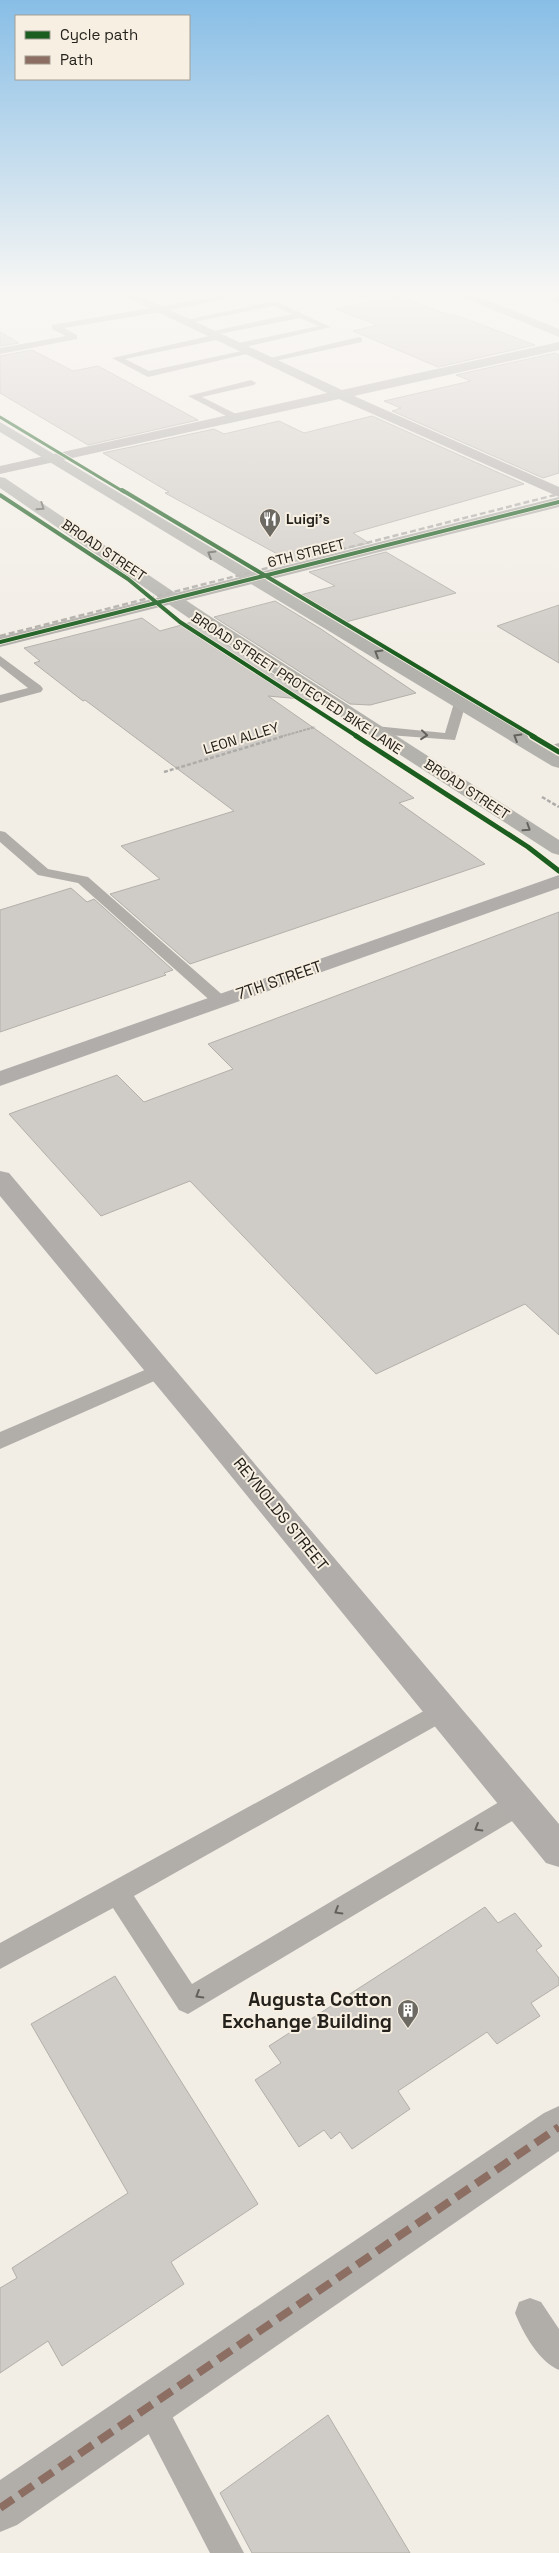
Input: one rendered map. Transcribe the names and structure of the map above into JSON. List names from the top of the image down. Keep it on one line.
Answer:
{"streets":{"main road":["BROAD STREET","7TH STREET","REYNOLDS STREET"],"street":["6TH STREET"],"path":["LEON ALLEY"],"cycle path":["BROAD STREET PROTECTED BIKE LANE"]},"crossings":[["BROAD STREET","6TH STREET"]],"places":{"restaurant":["Luigi's"],"building":["Augusta Cotton Exchange Building"]},"legend":["Cycle path","Path"]}
